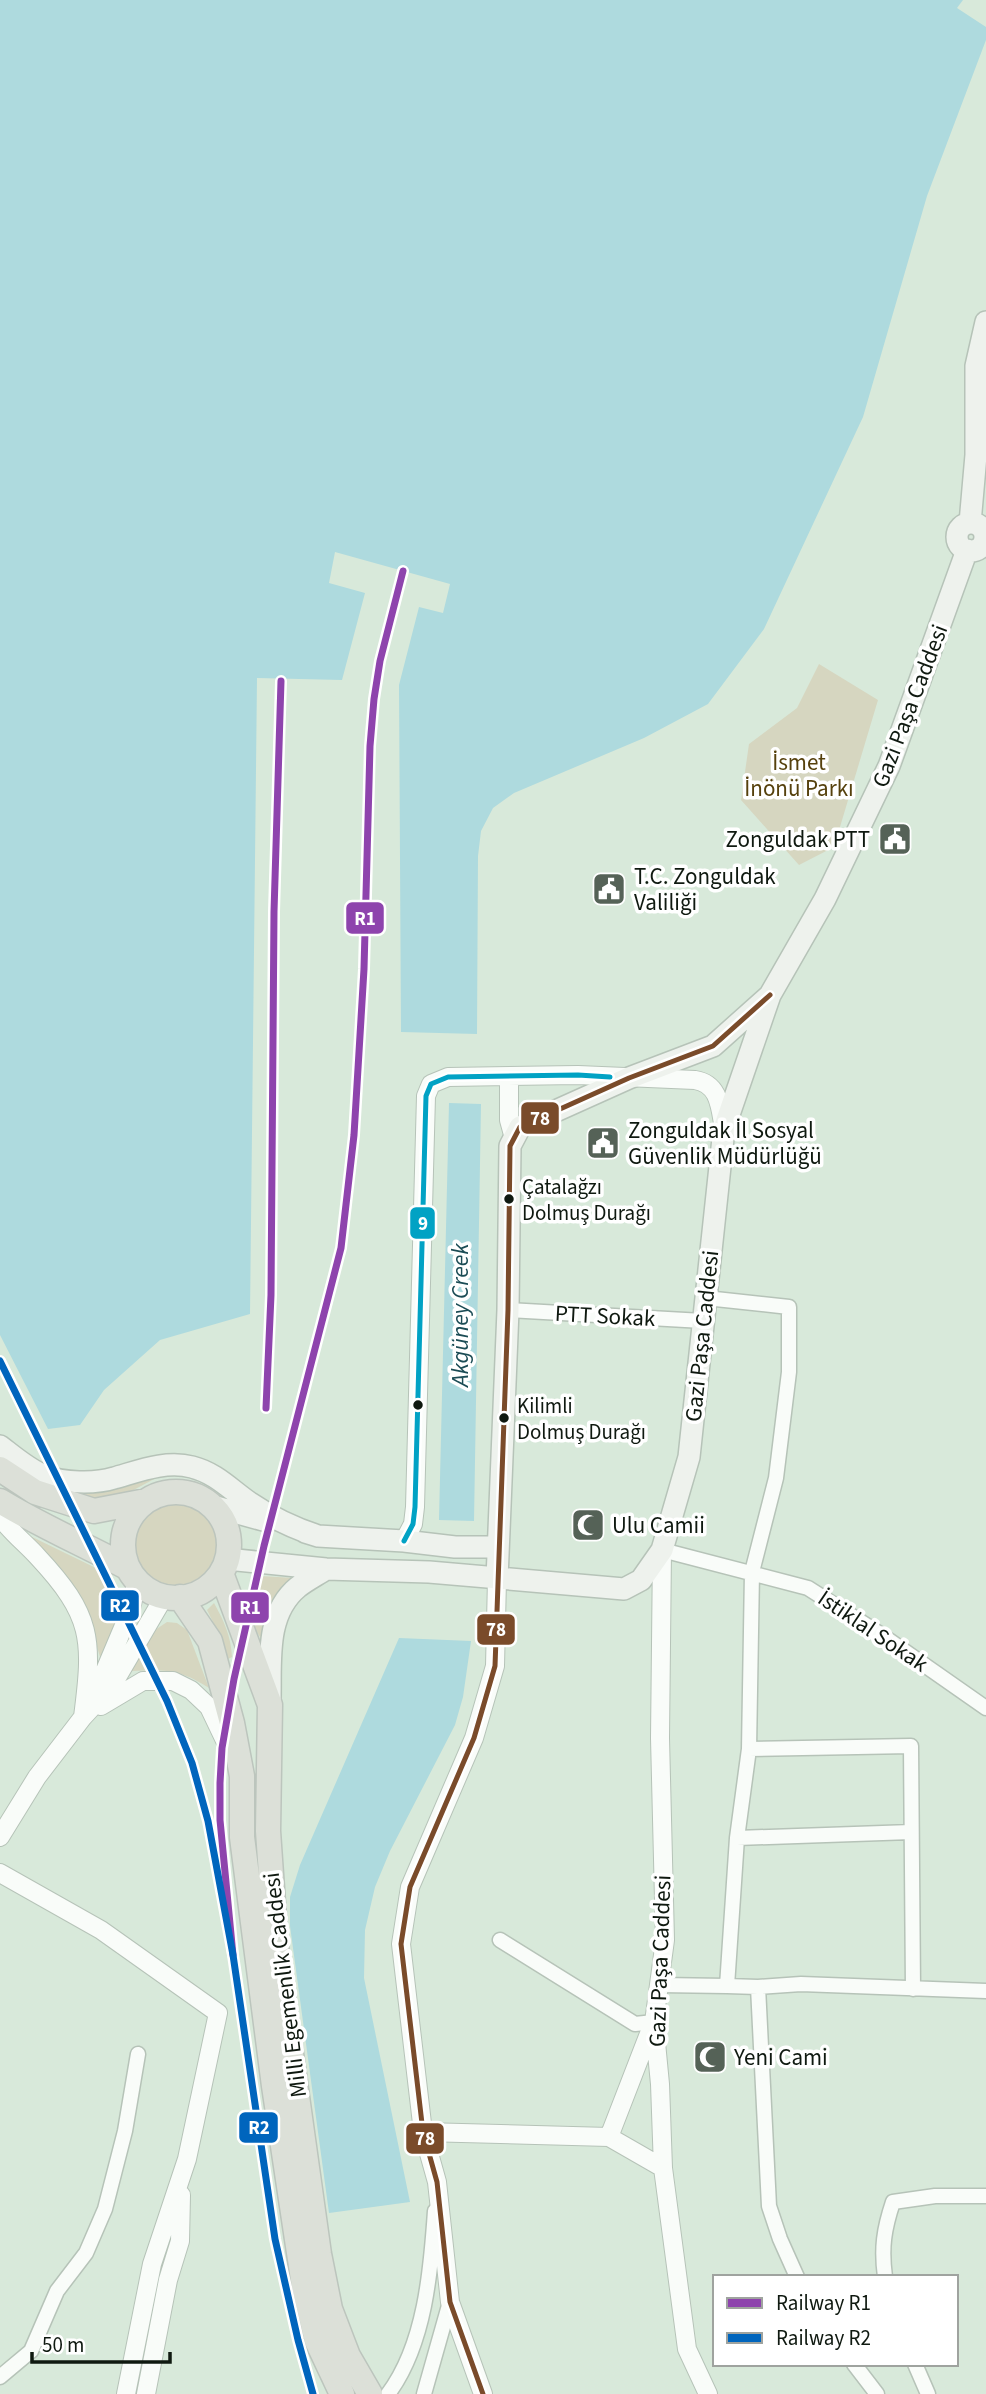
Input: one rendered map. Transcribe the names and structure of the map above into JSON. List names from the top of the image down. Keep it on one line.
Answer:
{"streets":{"highway":["Milli Egemenlik Caddesi"],"main road":["Gazi Paşa Caddesi"],"street":["PTT Sokak","İstiklal Sokak"]},"crossings":[["Gazi Paşa Caddesi","PTT Sokak"],["Gazi Paşa Caddesi","İstiklal Sokak"]],"water":["Akgüney Creek"],"parks":["İsmet İnönü Parkı"],"places":{"public building":["Zonguldak PTT","T.C. Zonguldak Valiliği","Zonguldak İl Sosyal Güvenlik Müdürlüğü"],"other":["Çatalağzı Dolmuş Durağı","Kilimli Dolmuş Durağı"],"mosque":["Ulu Camii","Yeni Cami"]},"lines":["rail line R1","transit line 78","transit line 9","rail line R2"],"legend":["Railway R1","Railway R2"],"scale_bar":"50 m"}
